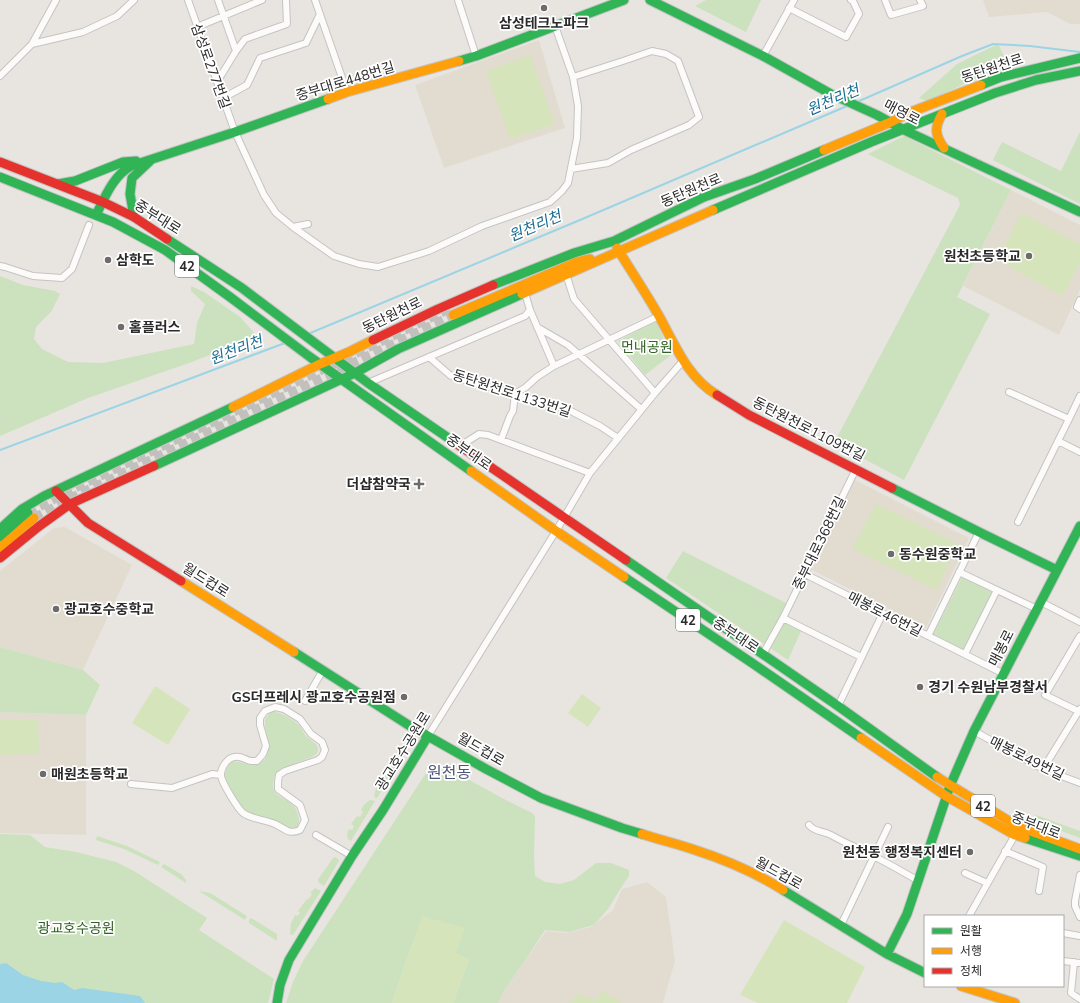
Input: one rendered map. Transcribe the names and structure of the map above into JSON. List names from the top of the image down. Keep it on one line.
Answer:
{"streets":{"main road":["동탄원천로","중부대로448번길","매영로","중부대로","42","동탄원천로1109번길","월드컵로","매봉로","광교호수공원로"],"street":["삼성로277번길","동탄원천로1133번길","중부대로368번길","매봉로46번길","매봉로49번길"]},"crossings":[["삼성로277번길","중부대로448번길"],["동탄원천로","매영로"],["동탄원천로","중부대로"],["동탄원천로","동탄원천로1109번길"],["동탄원천로","월드컵로"],["중부대로448번길","중부대로"],["중부대로","중부대로368번길"],["중부대로","매봉로"],["중부대로","광교호수공원로"],["동탄원천로1133번길","광교호수공원로"],["동탄원천로1109번길","중부대로368번길"],["동탄원천로1109번길","매봉로"],["동탄원천로1109번길","광교호수공원로"],["중부대로368번길","매봉로46번길"],["월드컵로","매봉로"],["월드컵로","광교호수공원로"],["매봉로46번길","매봉로"],["매봉로","매봉로49번길"]],"districts":["원천동"],"water":["원천리천"],"parks":["먼내공원","광교호수공원"],"places":{"other":["삼성테크노파크","원천초등학교","삼학도","홈플러스","동수원중학교","광교호수중학교","경기 수원남부경찰서","GS더프레시 광교호수공원점","매원초등학교","원천동 행정복지센터"],"health":["더샵참약국"]},"legend":["원활","서행","정체"]}
